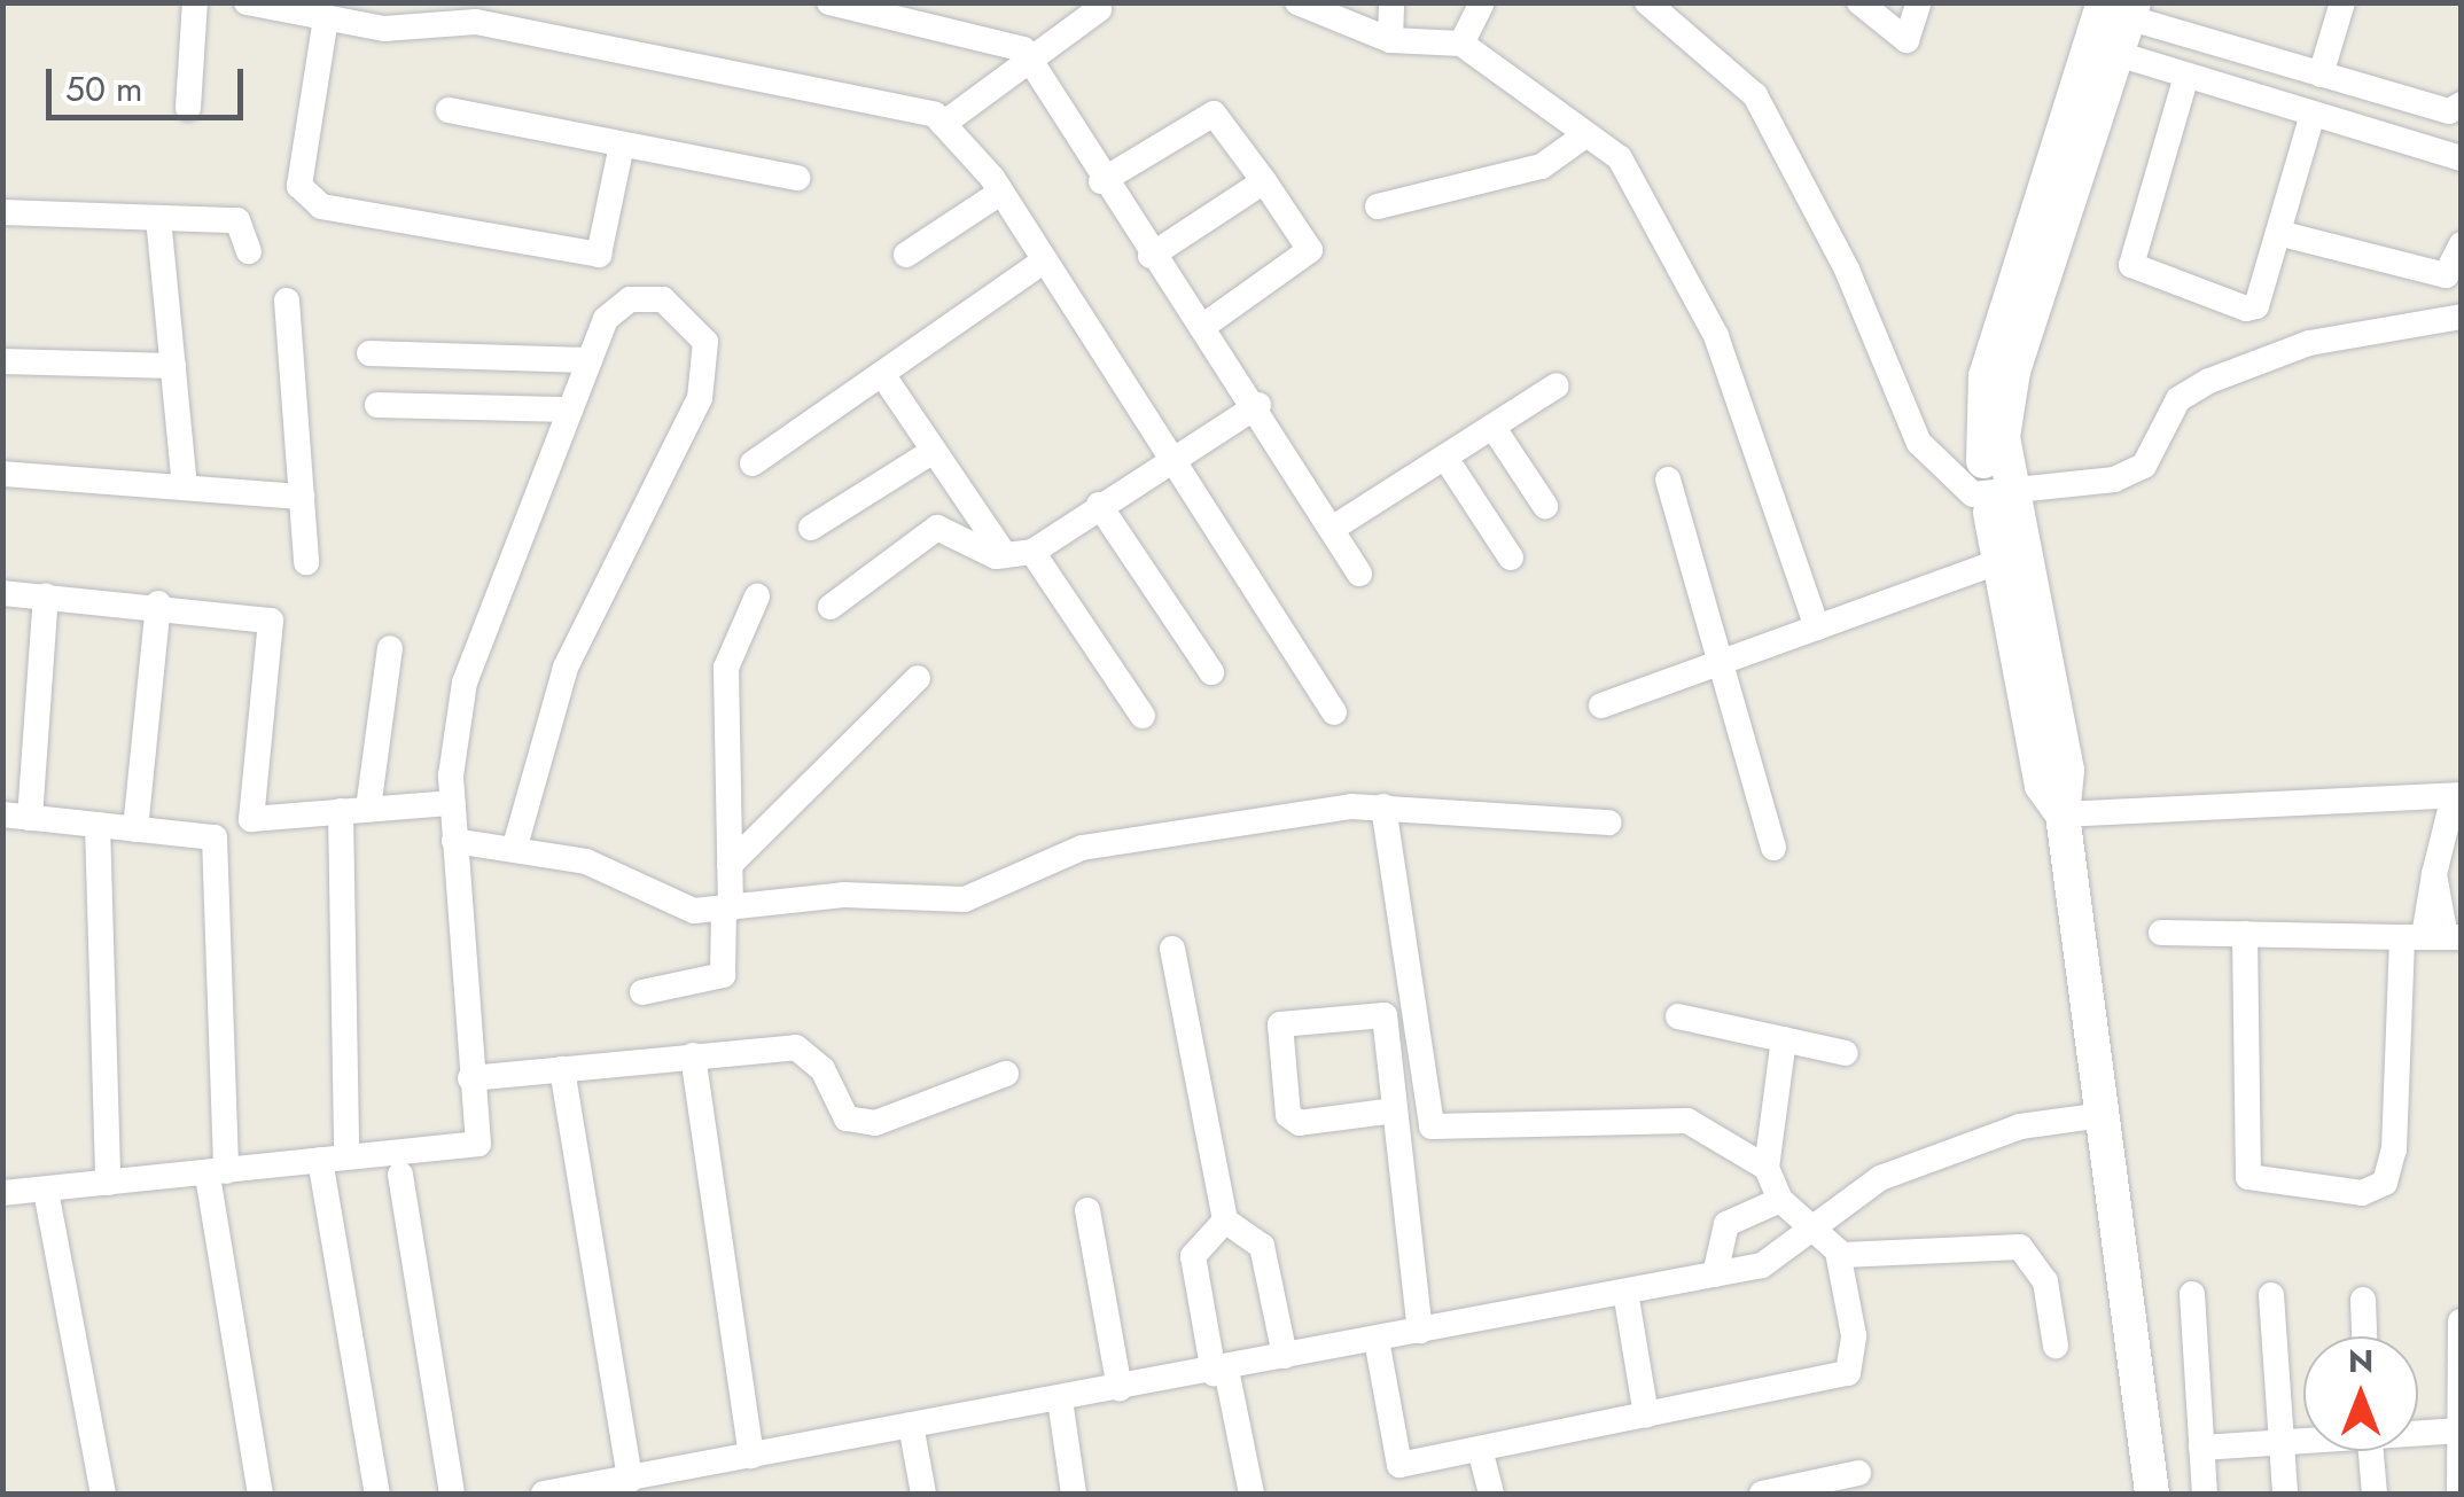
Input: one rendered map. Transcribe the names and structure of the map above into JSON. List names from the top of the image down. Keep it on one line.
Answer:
{"scale_bar":"50 m","north":"top"}
